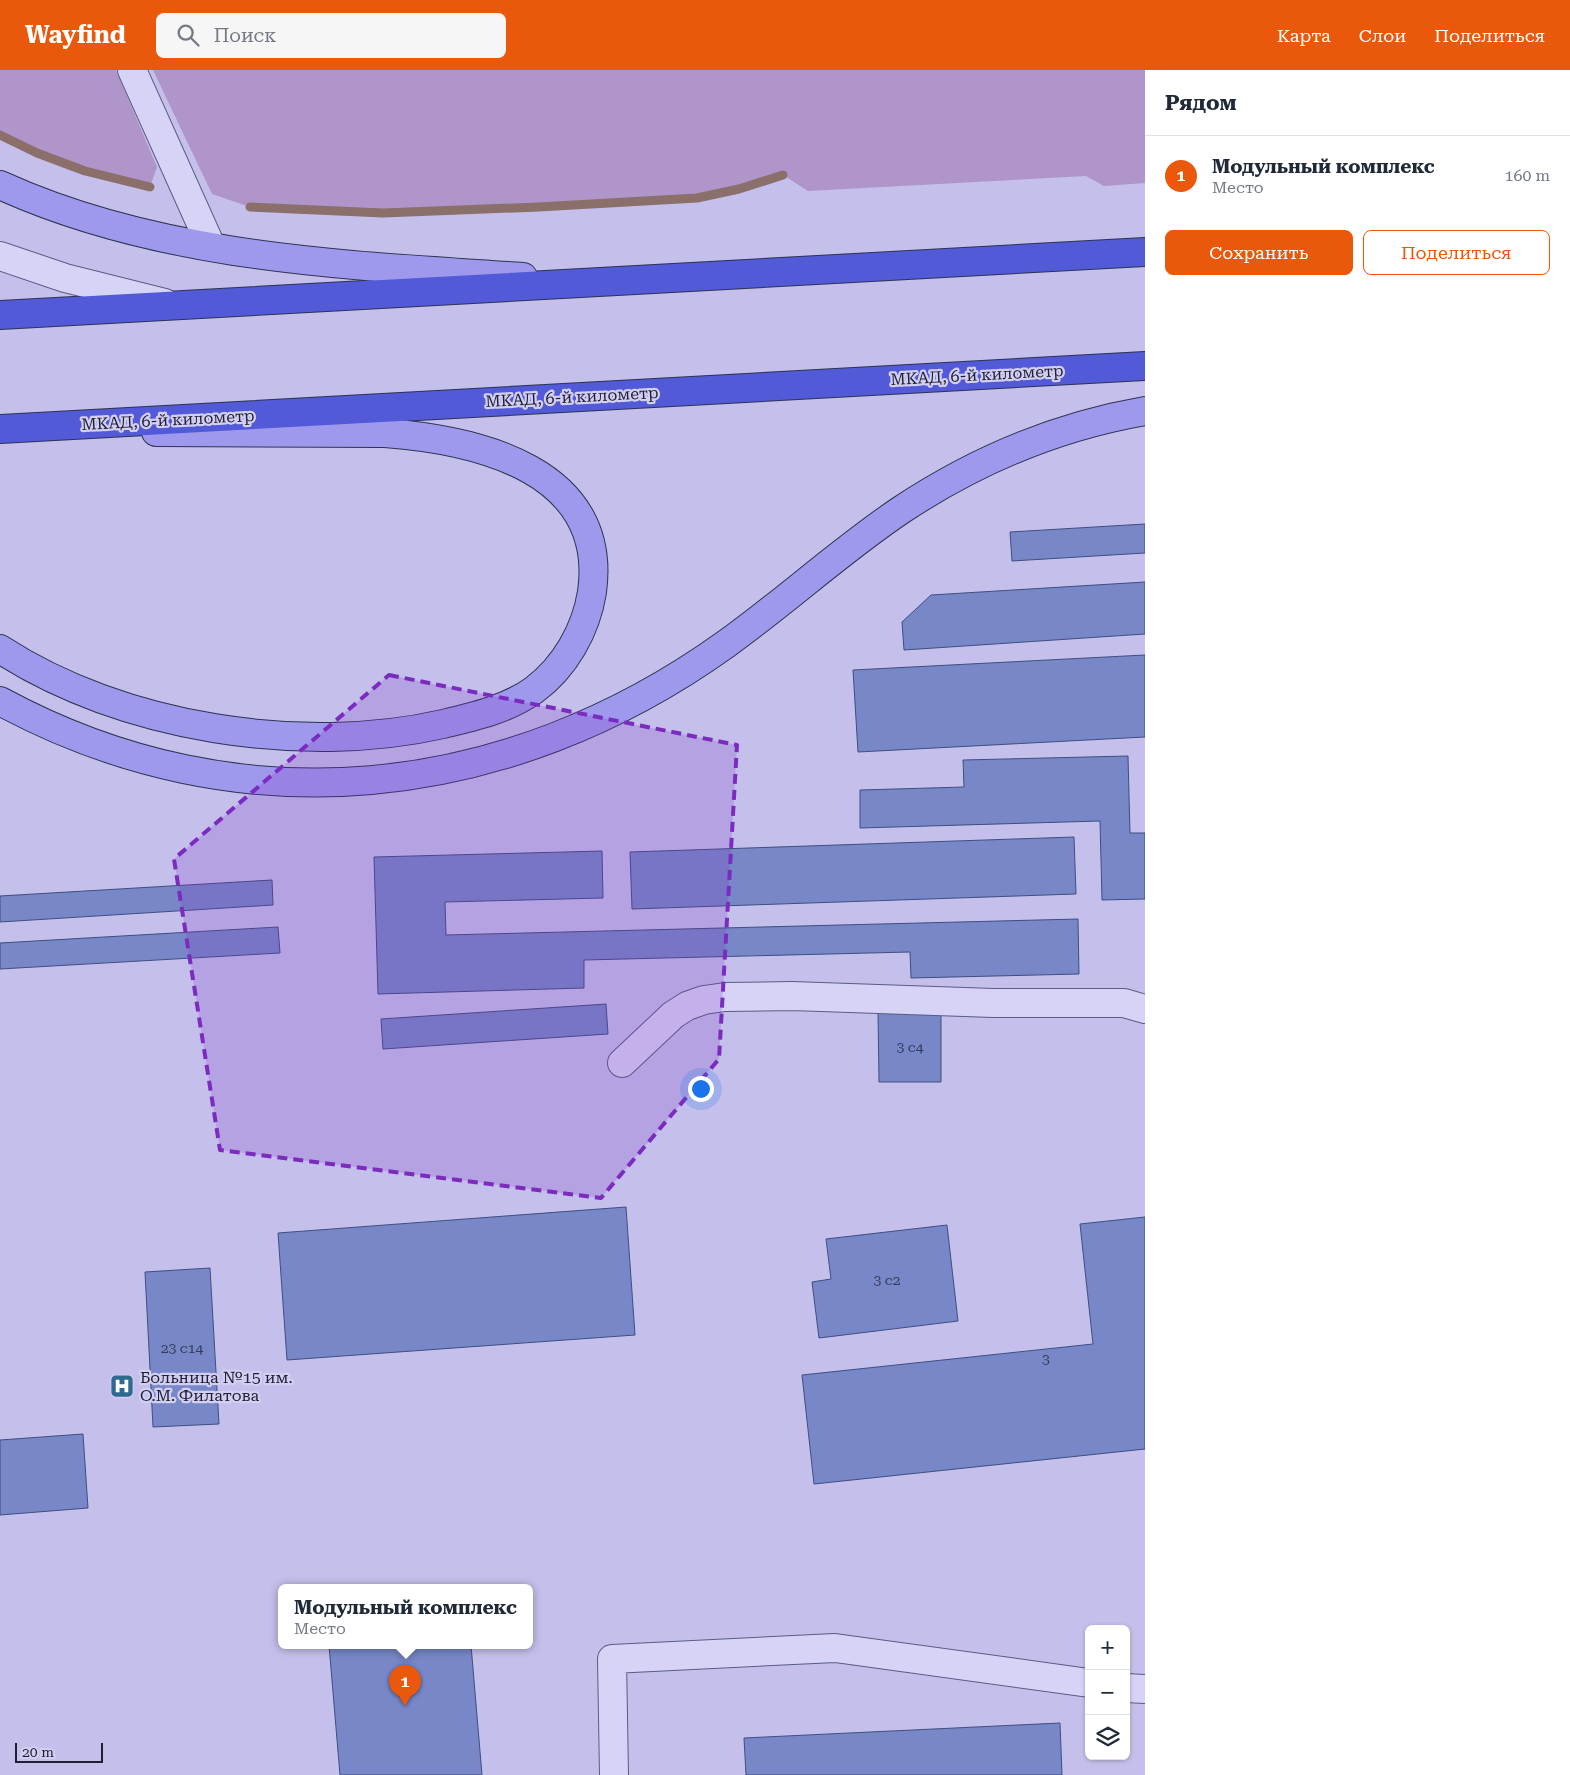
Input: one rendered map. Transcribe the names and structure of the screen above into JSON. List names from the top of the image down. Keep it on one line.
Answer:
{"streets":{"highway":["МКАД, 6-й километр"]},"places":{"hospital":["Больница №15 им. О.М. Филатова"]},"house_numbers":["3 с4","3 с2","23 с14","3"],"scale_bar":"20 m","page":{"header":"Wayfind","search":"Поиск","nav":["Карта","Слои","Поделиться"],"heading":"Рядом","list":[{"mark":"1","name":"Модульный комплекс","note":"Место","value":"160 m"}],"buttons":["Сохранить","Поделиться"],"popup":["Модульный комплекс","Место"],"map_buttons":["+","−"],"pins":"1","scale":"20 m"}}
